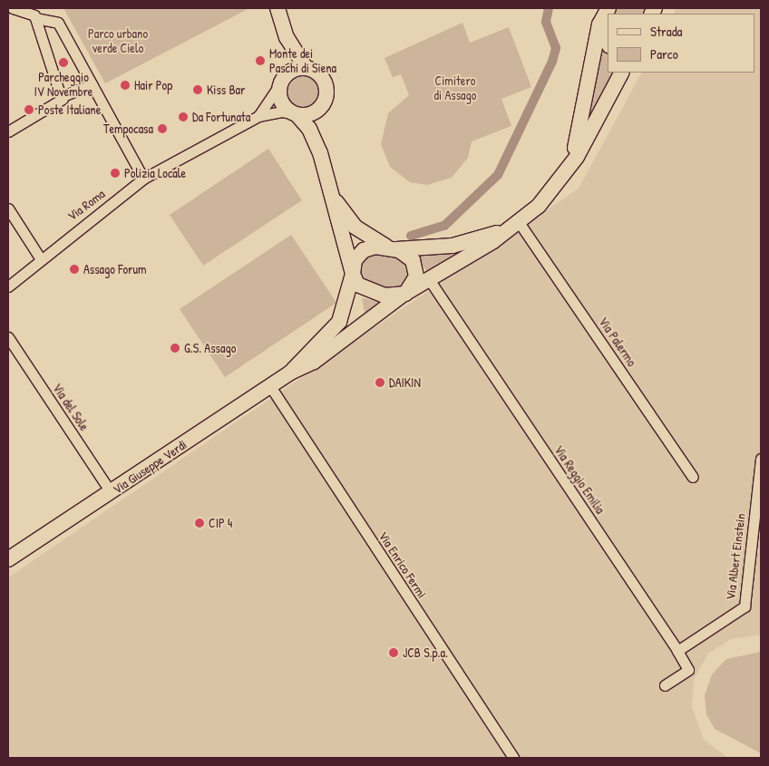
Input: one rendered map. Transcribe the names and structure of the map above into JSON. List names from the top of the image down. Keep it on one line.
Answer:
{"streets":{"main road":["Via Giuseppe Verdi"],"street":["Via Roma","Via Palermo","Via del Sole","Via Reggio Emilia","Via Albert Einstein","Via Enrico Fermi"]},"crossings":[["Via del Sole","Via Giuseppe Verdi"],["Via Giuseppe Verdi","Via Reggio Emilia"],["Via Giuseppe Verdi","Via Enrico Fermi"],["Via Reggio Emilia","Via Albert Einstein"]],"parks":["Parco urbano verde Cielo","Cimitero di Assago"],"places":["Monte dei Paschi di Siena","Parcheggio IV Novembre","Hair Pop","Kiss Bar","Poste Italiane","Da Fortunata","Tempocasa","Polizia Locale","Assago Forum","G.S. Assago","DAIKIN","CIP 4","JCB S.p.a."],"legend":["Strada","Parco"]}
